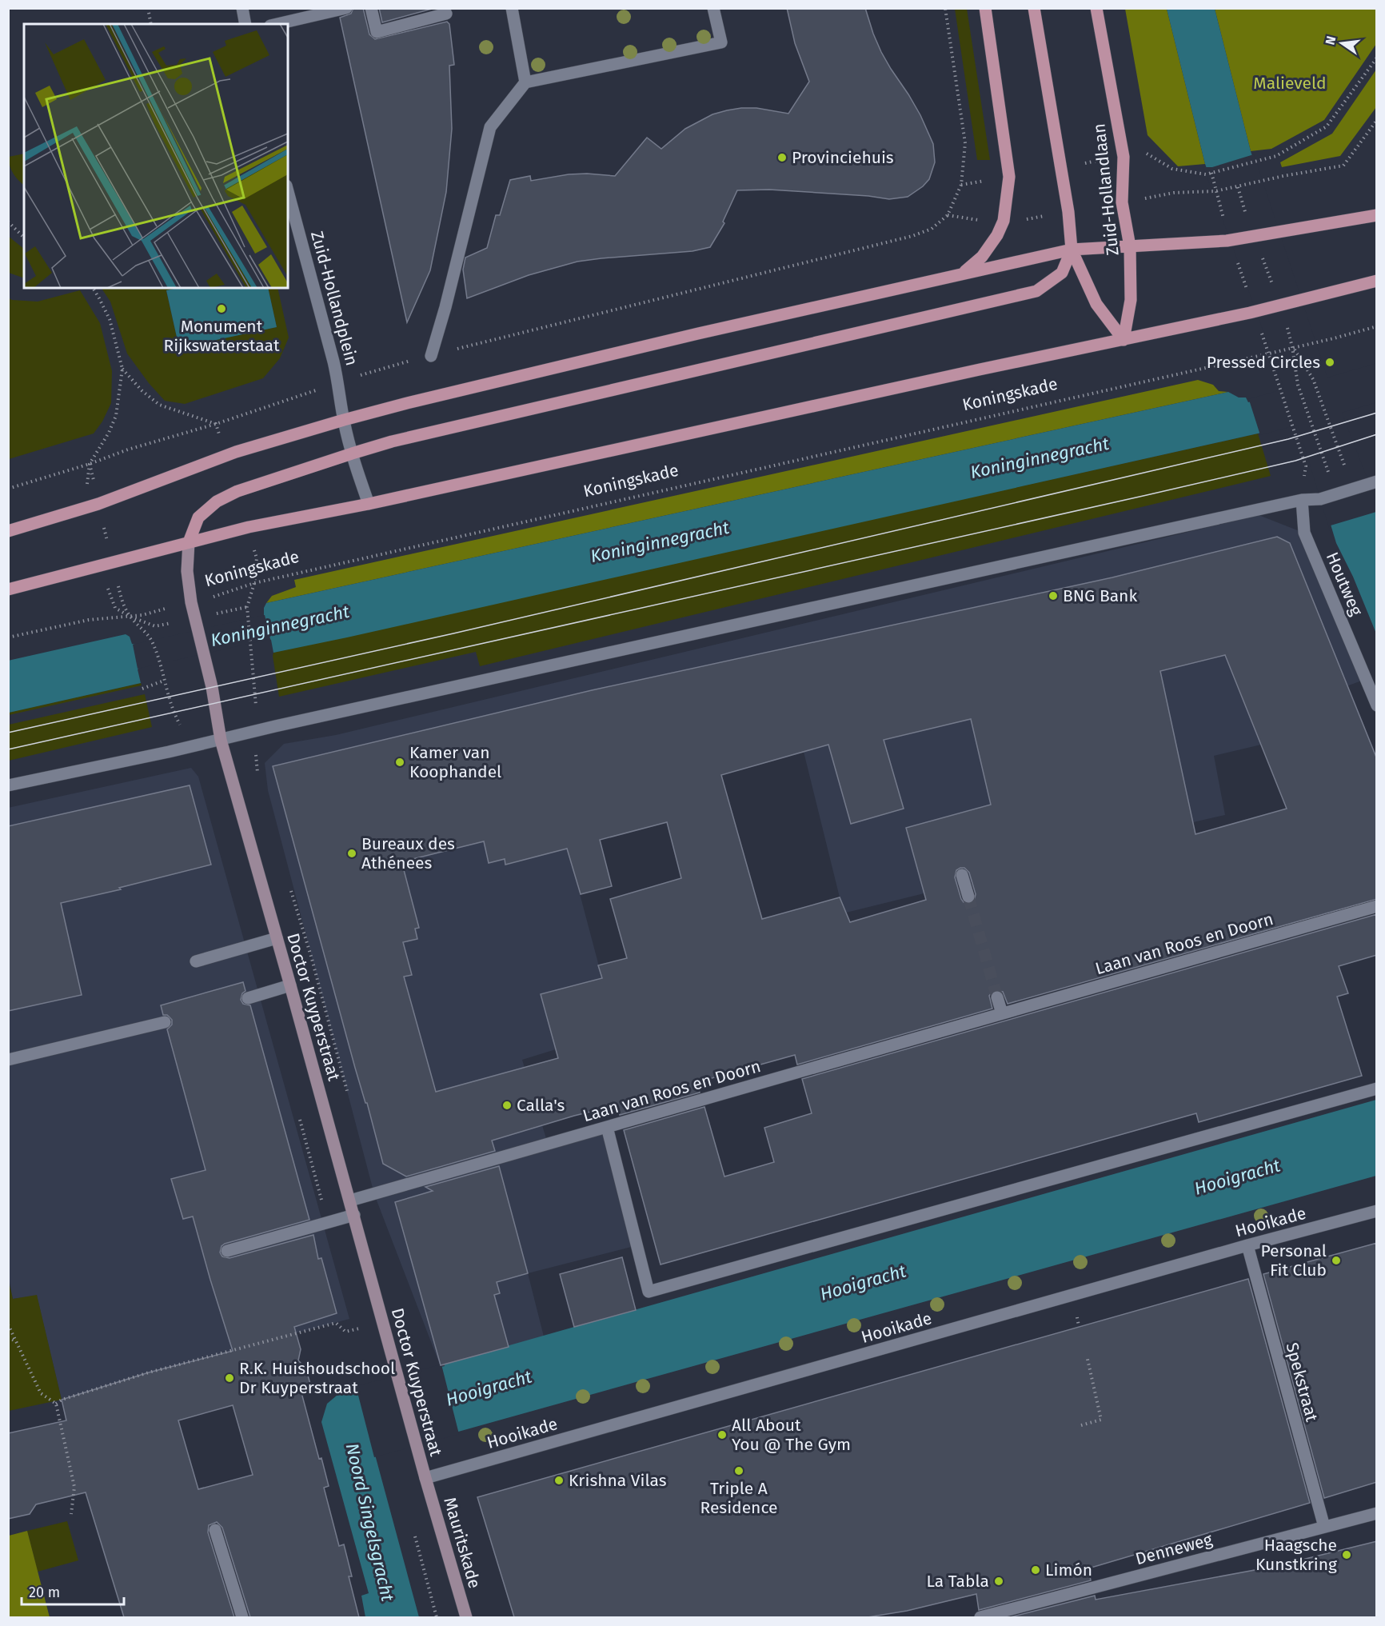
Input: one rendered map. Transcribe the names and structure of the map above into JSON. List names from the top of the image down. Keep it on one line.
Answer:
{"streets":{"main road":["Zuid-Hollandlaan","Koningskade"],"street":["Zuid-Hollandplein","Houtweg","Laan van Roos en Doorn","Doctor Kuyperstraat","Hooikade","Spekstraat","Mauritskade","Denneweg"]},"crossings":[["Zuid-Hollandlaan","Koningskade"],["Koningskade","Doctor Kuyperstraat"],["Laan van Roos en Doorn","Doctor Kuyperstraat"],["Doctor Kuyperstraat","Hooikade"],["Doctor Kuyperstraat","Mauritskade"],["Hooikade","Spekstraat"],["Hooikade","Mauritskade"],["Spekstraat","Denneweg"]],"water":["Koninginnegracht","Hooigracht","Noord Singelsgracht"],"parks":["Malieveld"],"places":["Provinciehuis","Monument Rijkswaterstaat","Pressed Circles","BNG Bank","Kamer van Koophandel","Bureaux des Athénees","Calla's","Personal Fit Club","R.K. Huishoudschool Dr Kuyperstraat","All About You @ The Gym","Triple A Residence","Krishna Vilas","Haagsche Kunstkring","Limón","La Tabla"],"scale_bar":"20 m","north":"left"}
